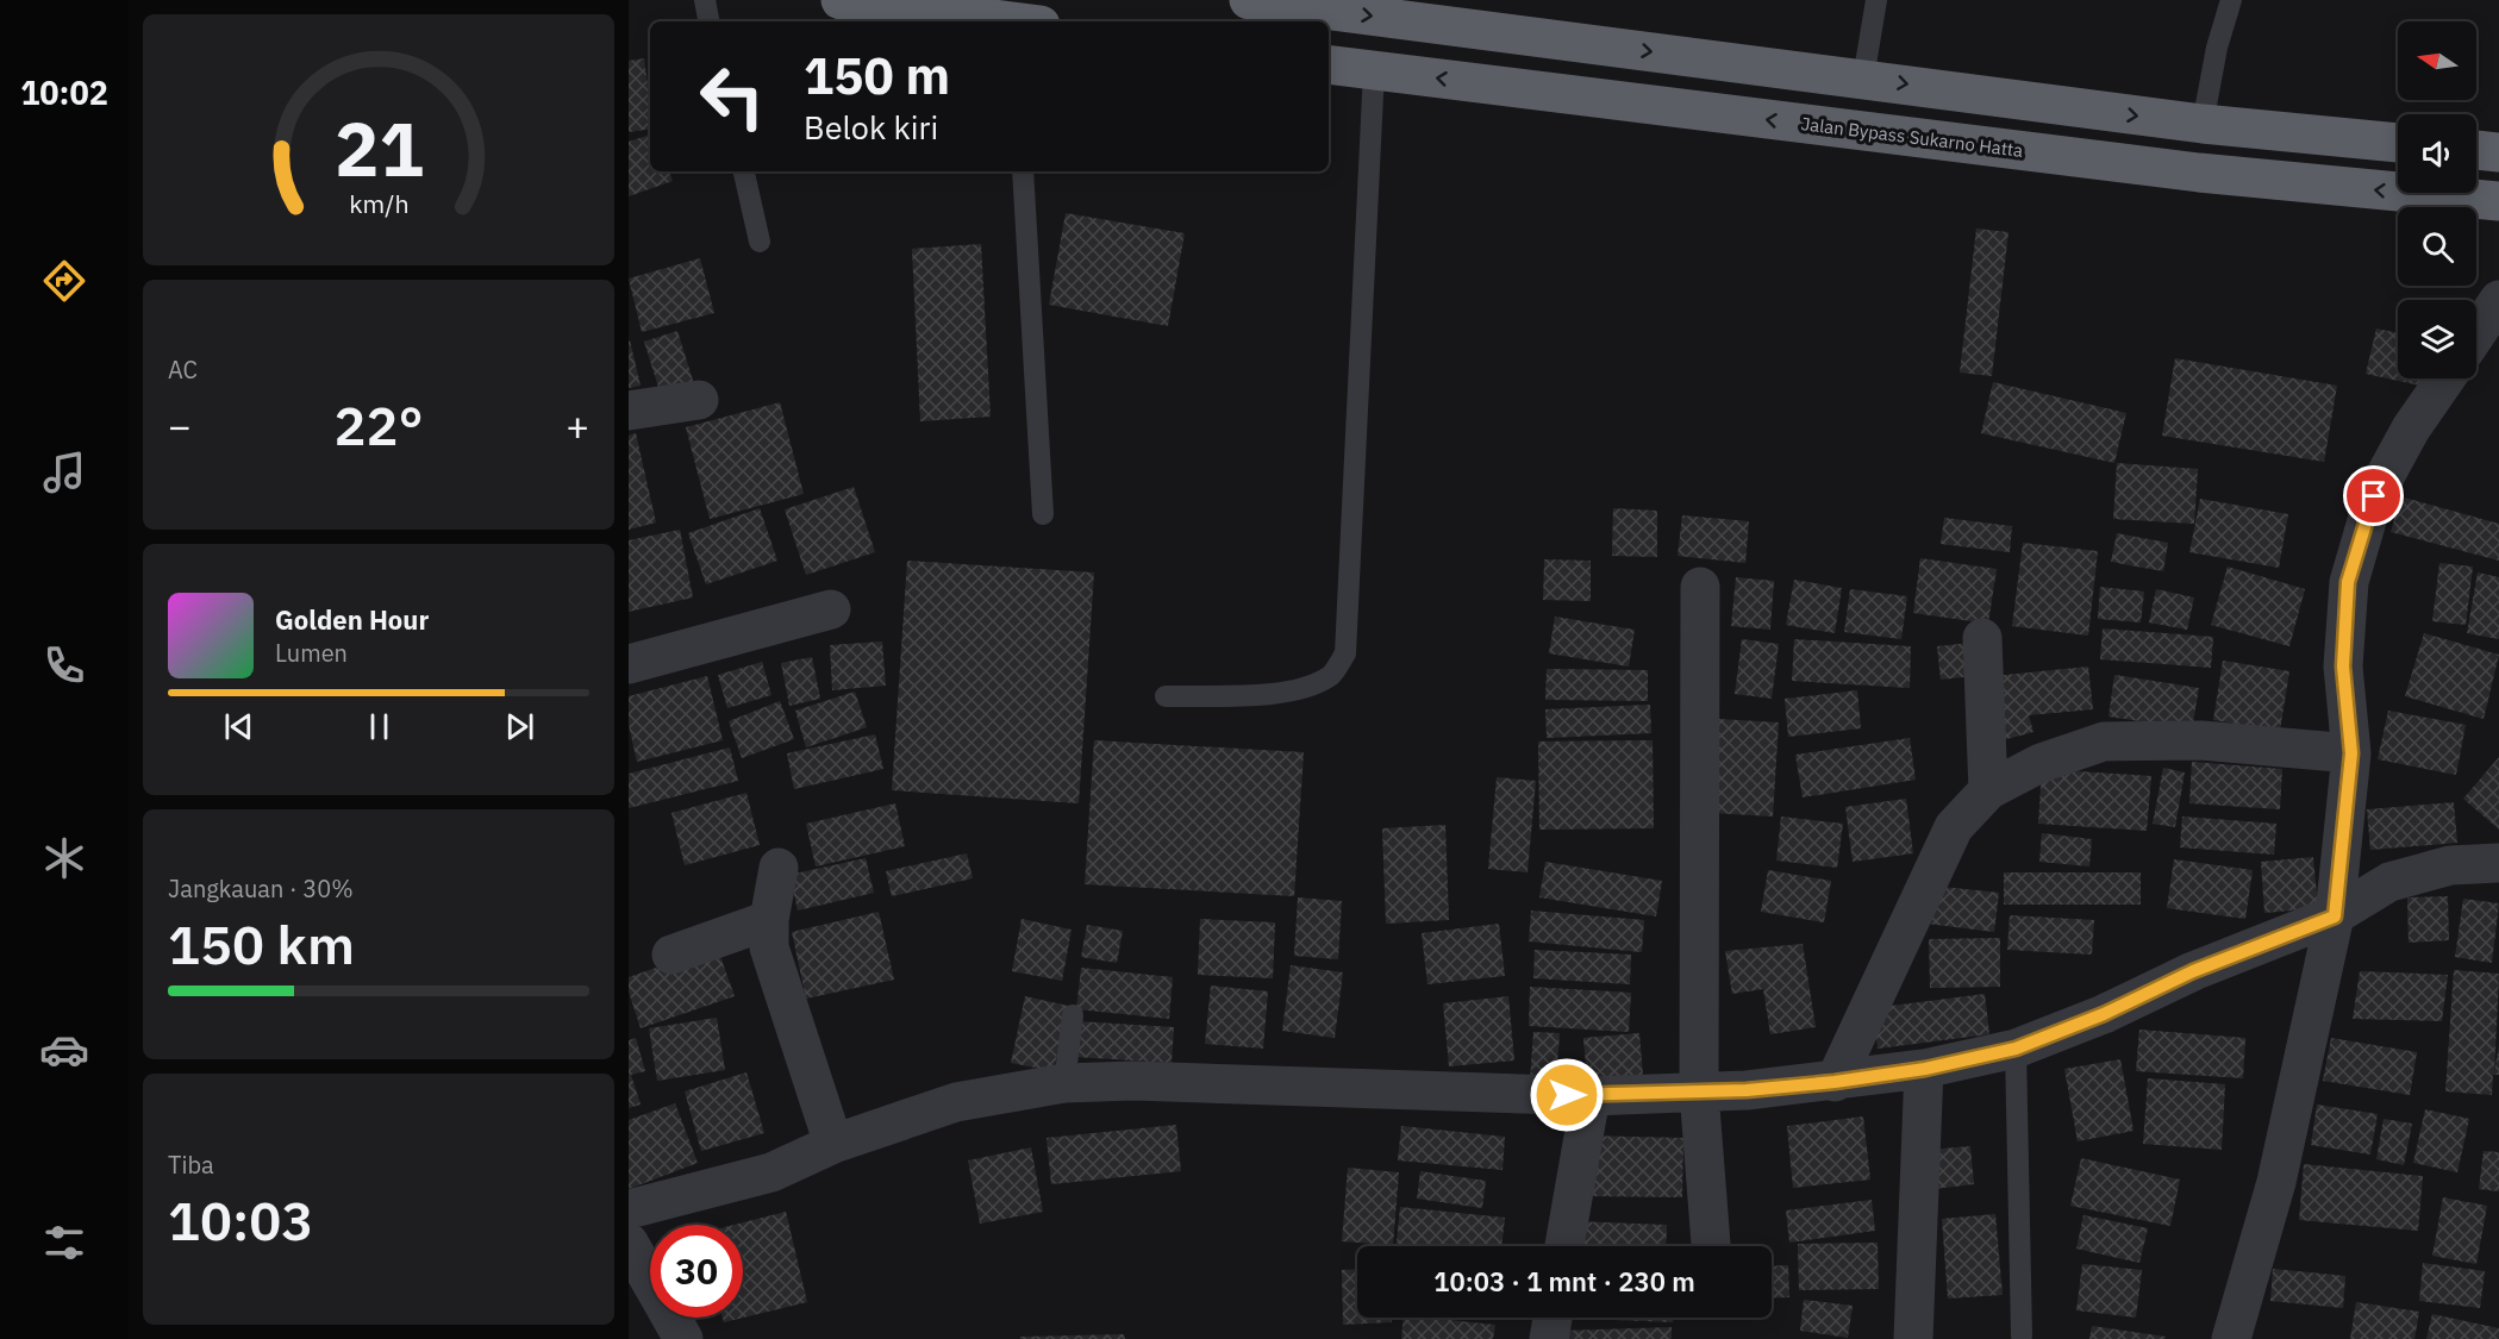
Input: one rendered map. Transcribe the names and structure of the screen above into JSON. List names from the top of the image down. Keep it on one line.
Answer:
{"streets":{"highway":["Jalan Bypass Sukarno Hatta"]},"north":"left","page":{"tabs":"10:02","turn":["150 m","Belok kiri"],"tile":["AC",["Jangkauan · 30%","150 km"],["Tiba","10:03"]],"heat":["−","22°","+"],"song":["Golden Hour","Lumen"],"limit":"30","trip":"10:03 · 1 mnt · 230 m","gauge":["21","km/h"]}}
